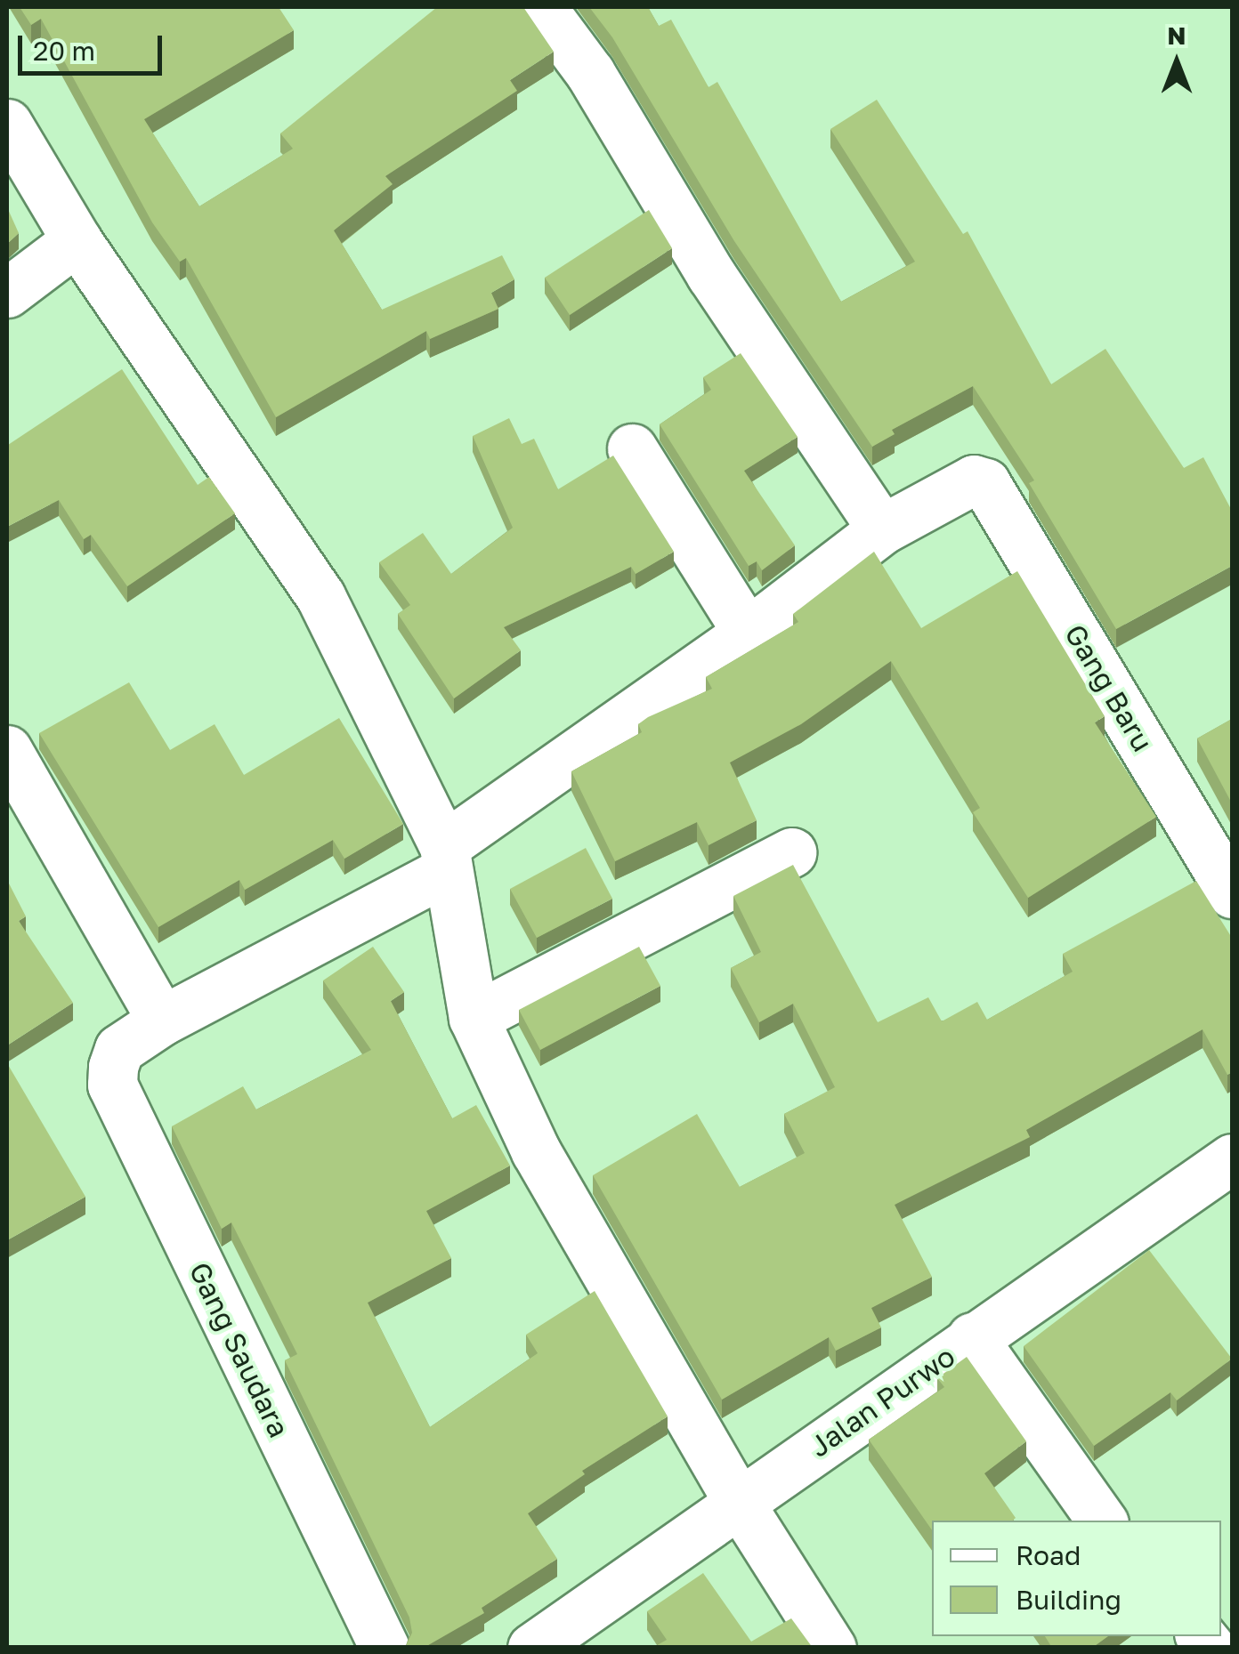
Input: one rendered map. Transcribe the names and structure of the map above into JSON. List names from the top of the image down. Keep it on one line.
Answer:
{"streets":{"street":["Gang Baru","Gang Saudara","Jalan Purwo"]},"legend":["Road","Building"],"scale_bar":"20 m","north":"top"}
